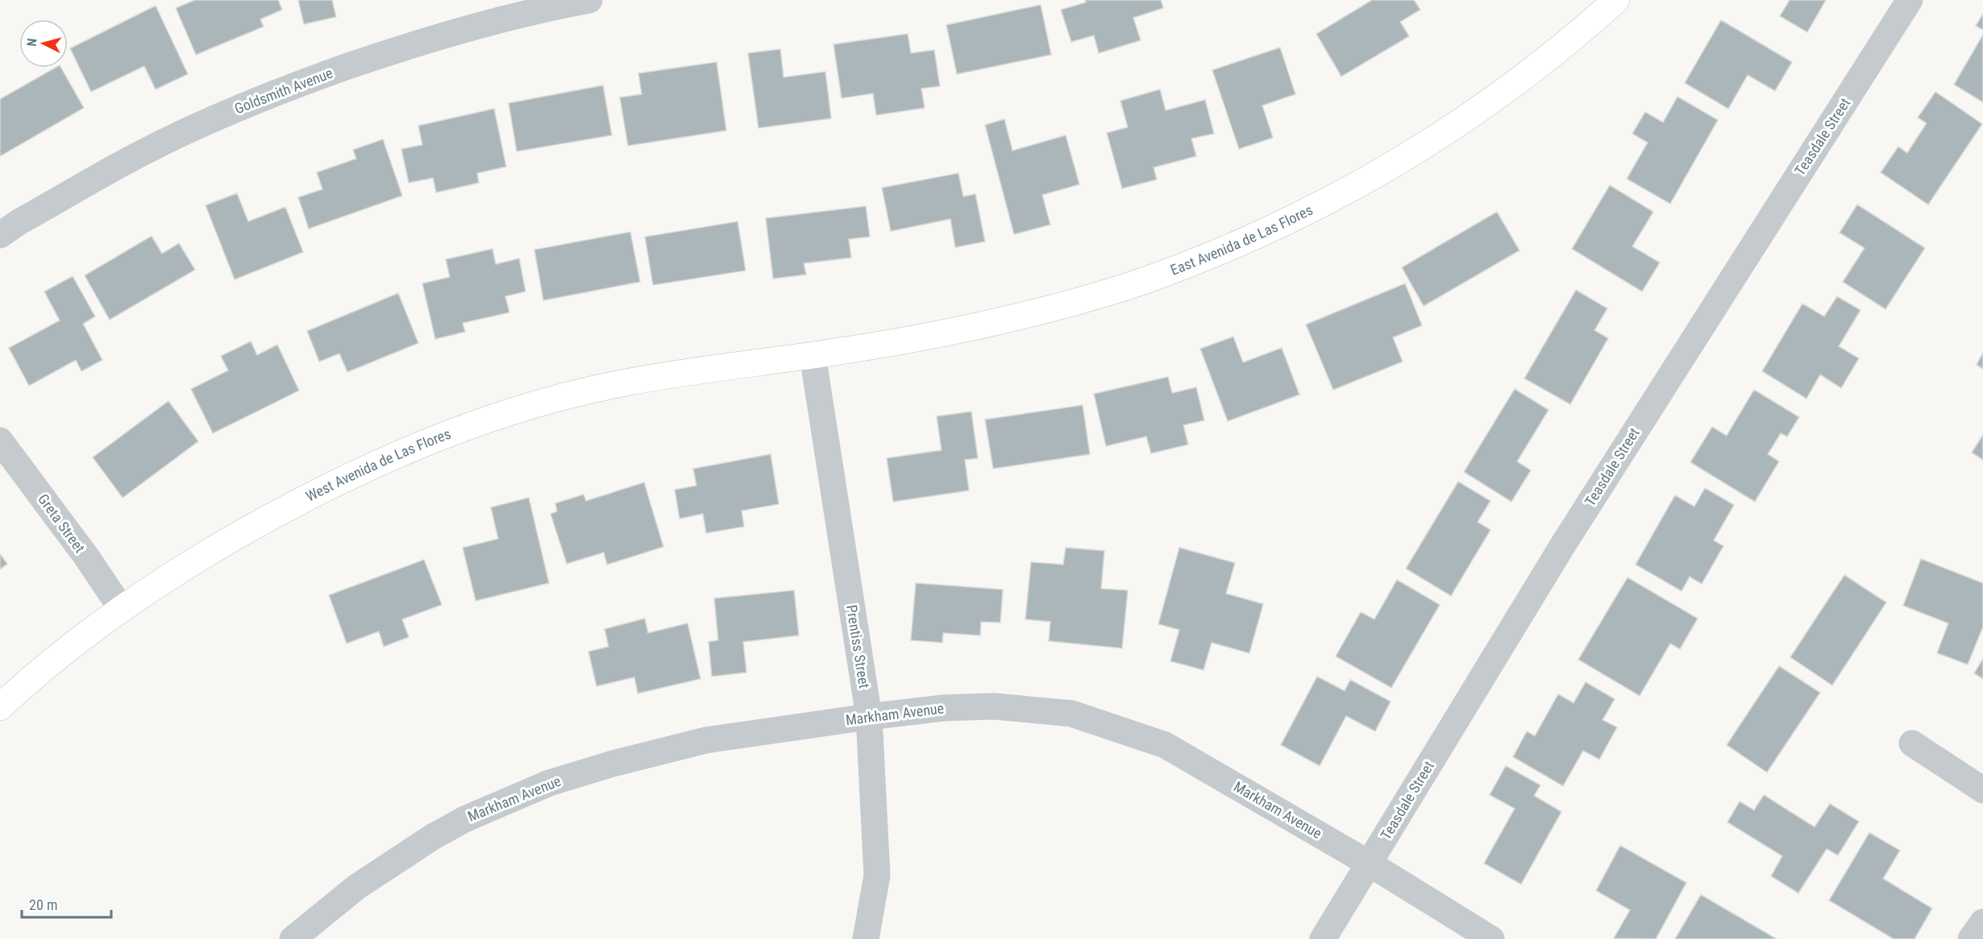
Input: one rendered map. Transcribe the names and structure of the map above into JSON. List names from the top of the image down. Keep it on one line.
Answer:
{"streets":{"street":["Goldsmith Avenue","Teasdale Street","East Avenida de Las Flores","West Avenida de Las Flores","Greta Street","Prentiss Street","Markham Avenue"]},"crossings":[["Teasdale Street","Markham Avenue"],["East Avenida de Las Flores","West Avenida de Las Flores"],["East Avenida de Las Flores","Prentiss Street"],["West Avenida de Las Flores","Greta Street"],["West Avenida de Las Flores","Prentiss Street"],["Prentiss Street","Markham Avenue"]],"scale_bar":"20 m","north":"left"}
